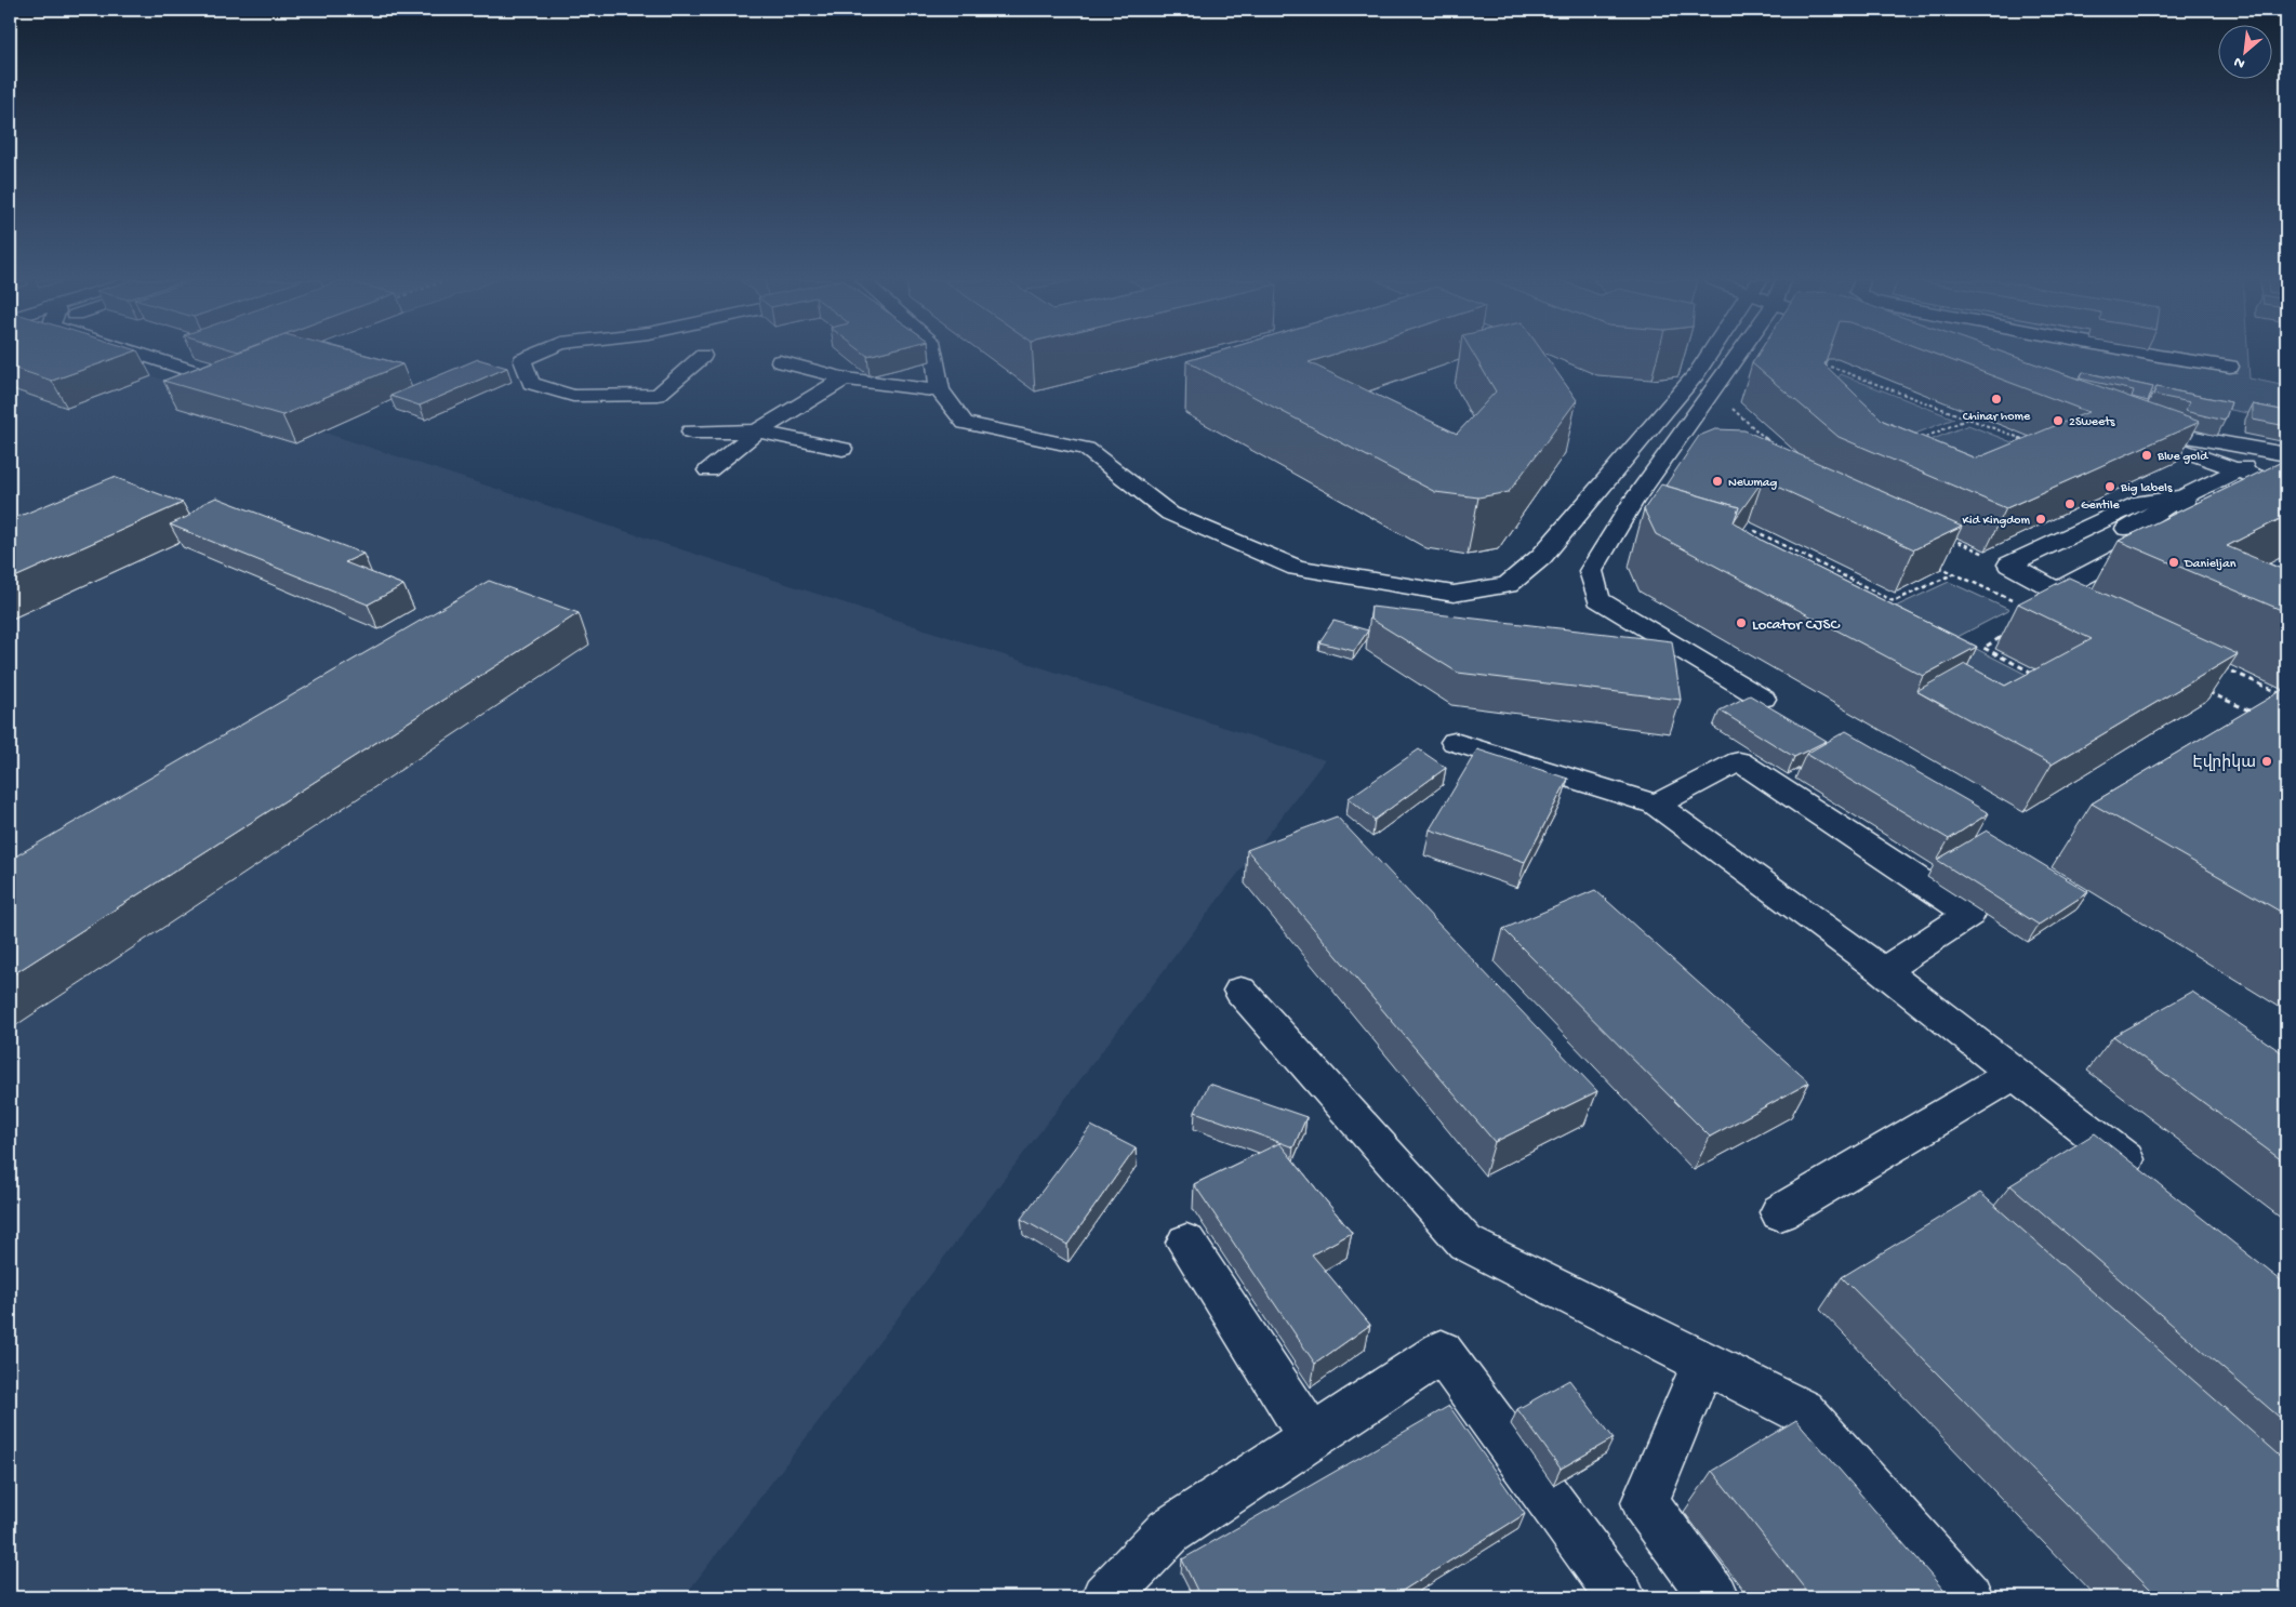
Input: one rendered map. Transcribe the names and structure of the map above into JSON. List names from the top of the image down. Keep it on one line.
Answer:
{"places":["Chinar home","2Sweets","Blue gold","Newmag","Big labels","Gentile","Kid Kingdom","Danieljan","Locator CJSC","Էվրիկա"],"north":"bottom left"}
